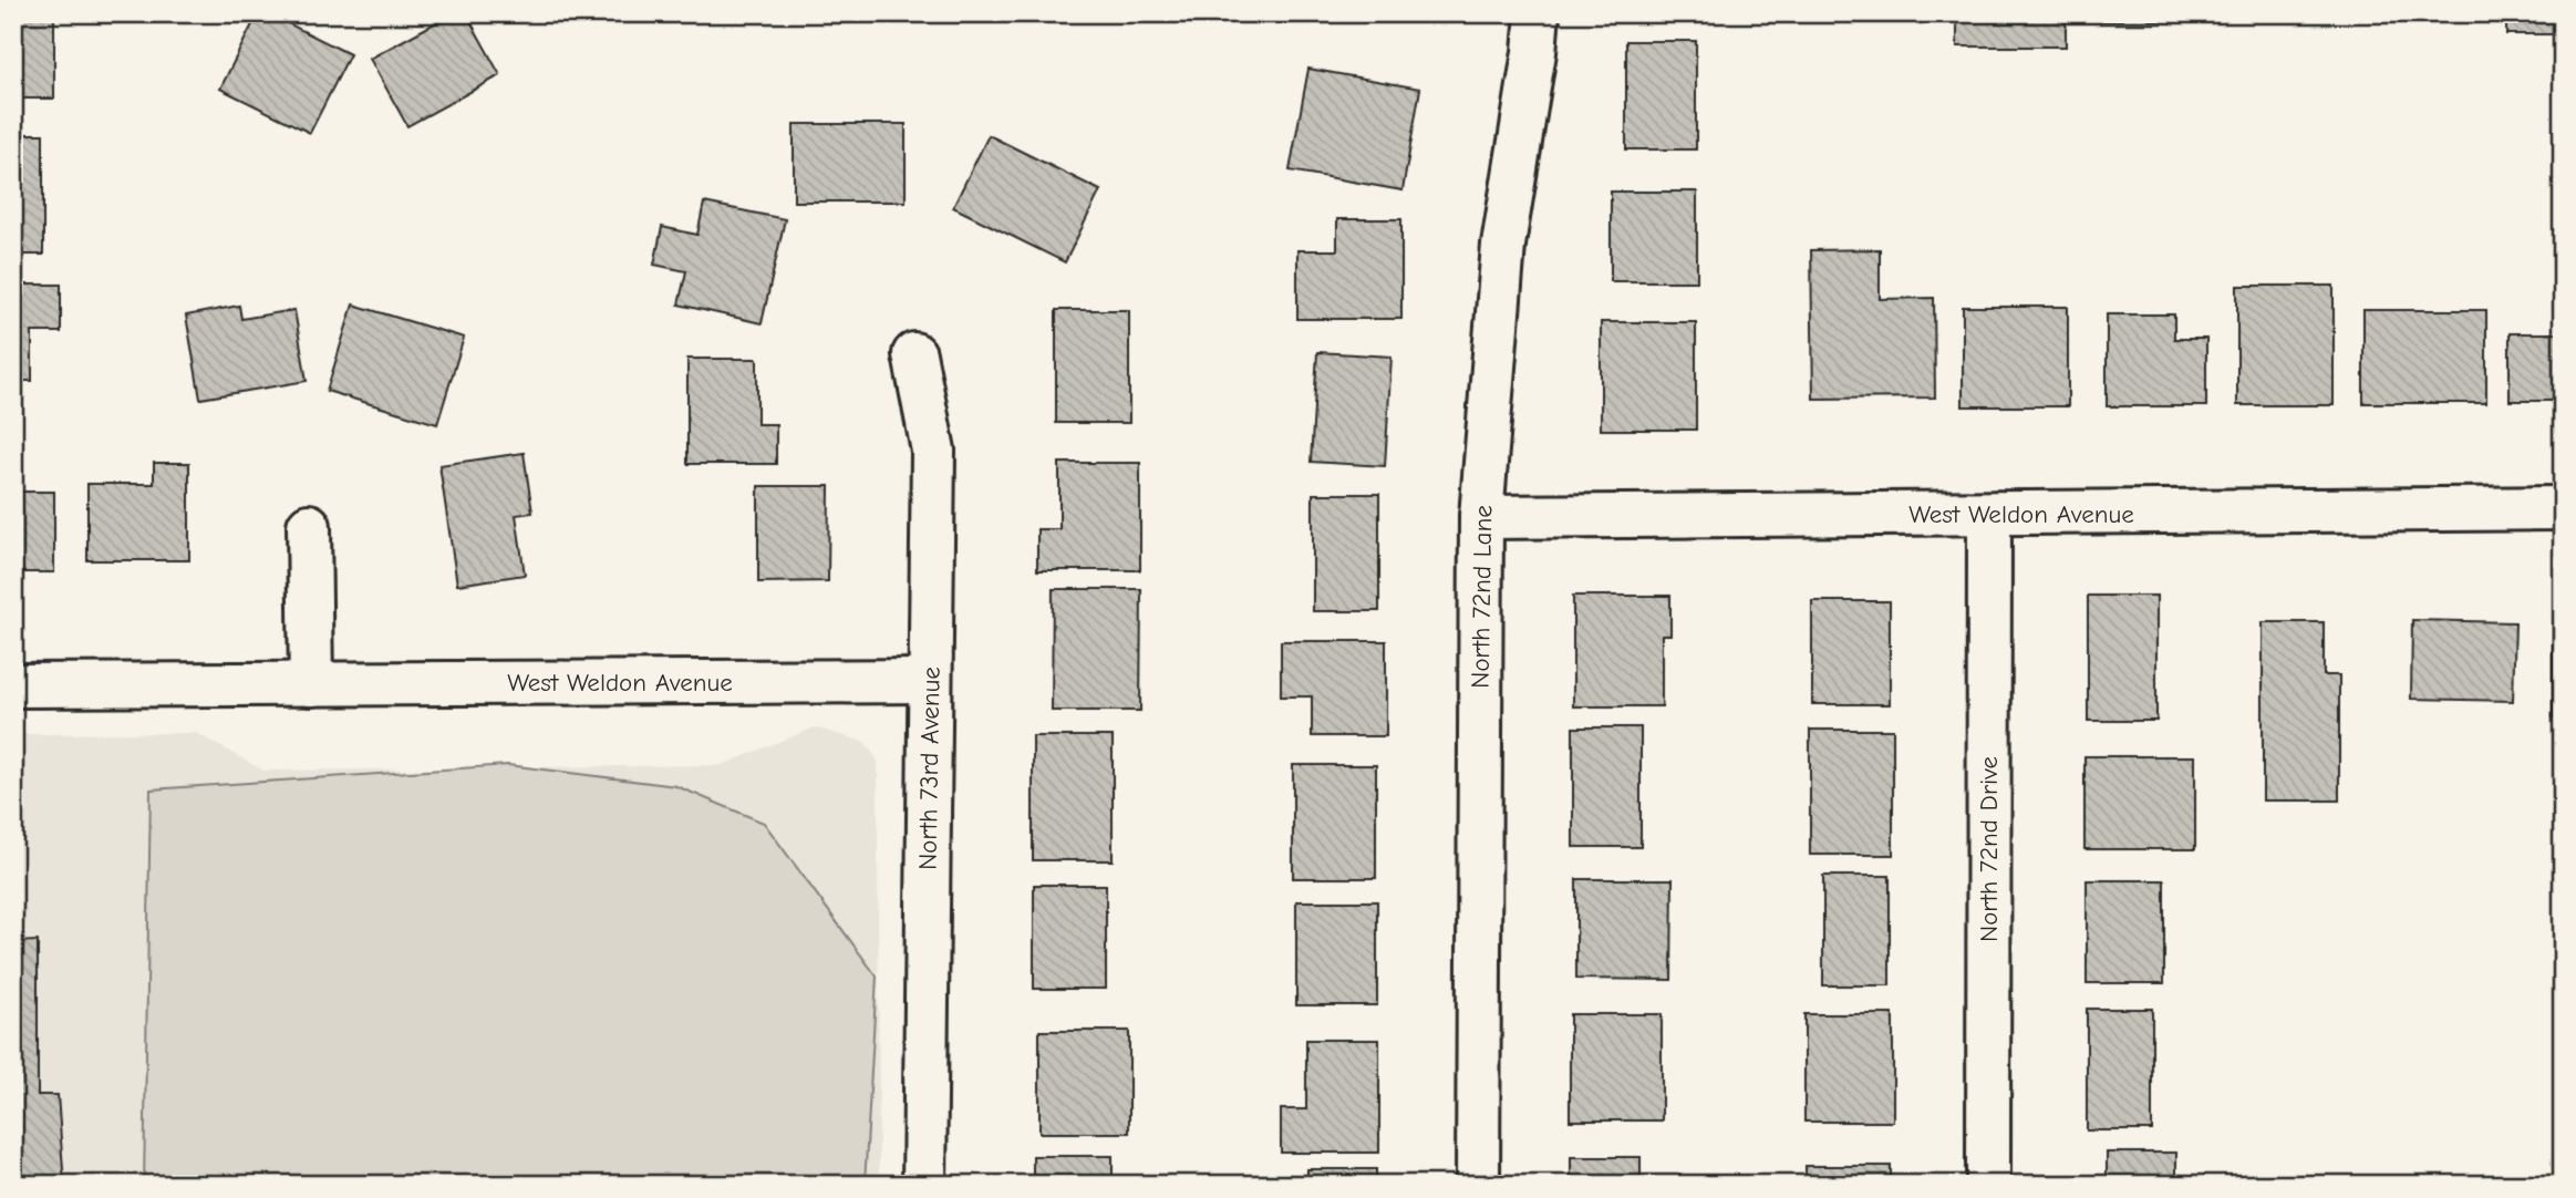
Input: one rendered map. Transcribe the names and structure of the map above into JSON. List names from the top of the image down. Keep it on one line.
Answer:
{"streets":{"street":["West Weldon Avenue","North 72nd Lane","North 73rd Avenue","North 72nd Drive"]},"crossings":[["West Weldon Avenue","North 72nd Lane"],["West Weldon Avenue","North 73rd Avenue"],["West Weldon Avenue","North 72nd Drive"]]}
